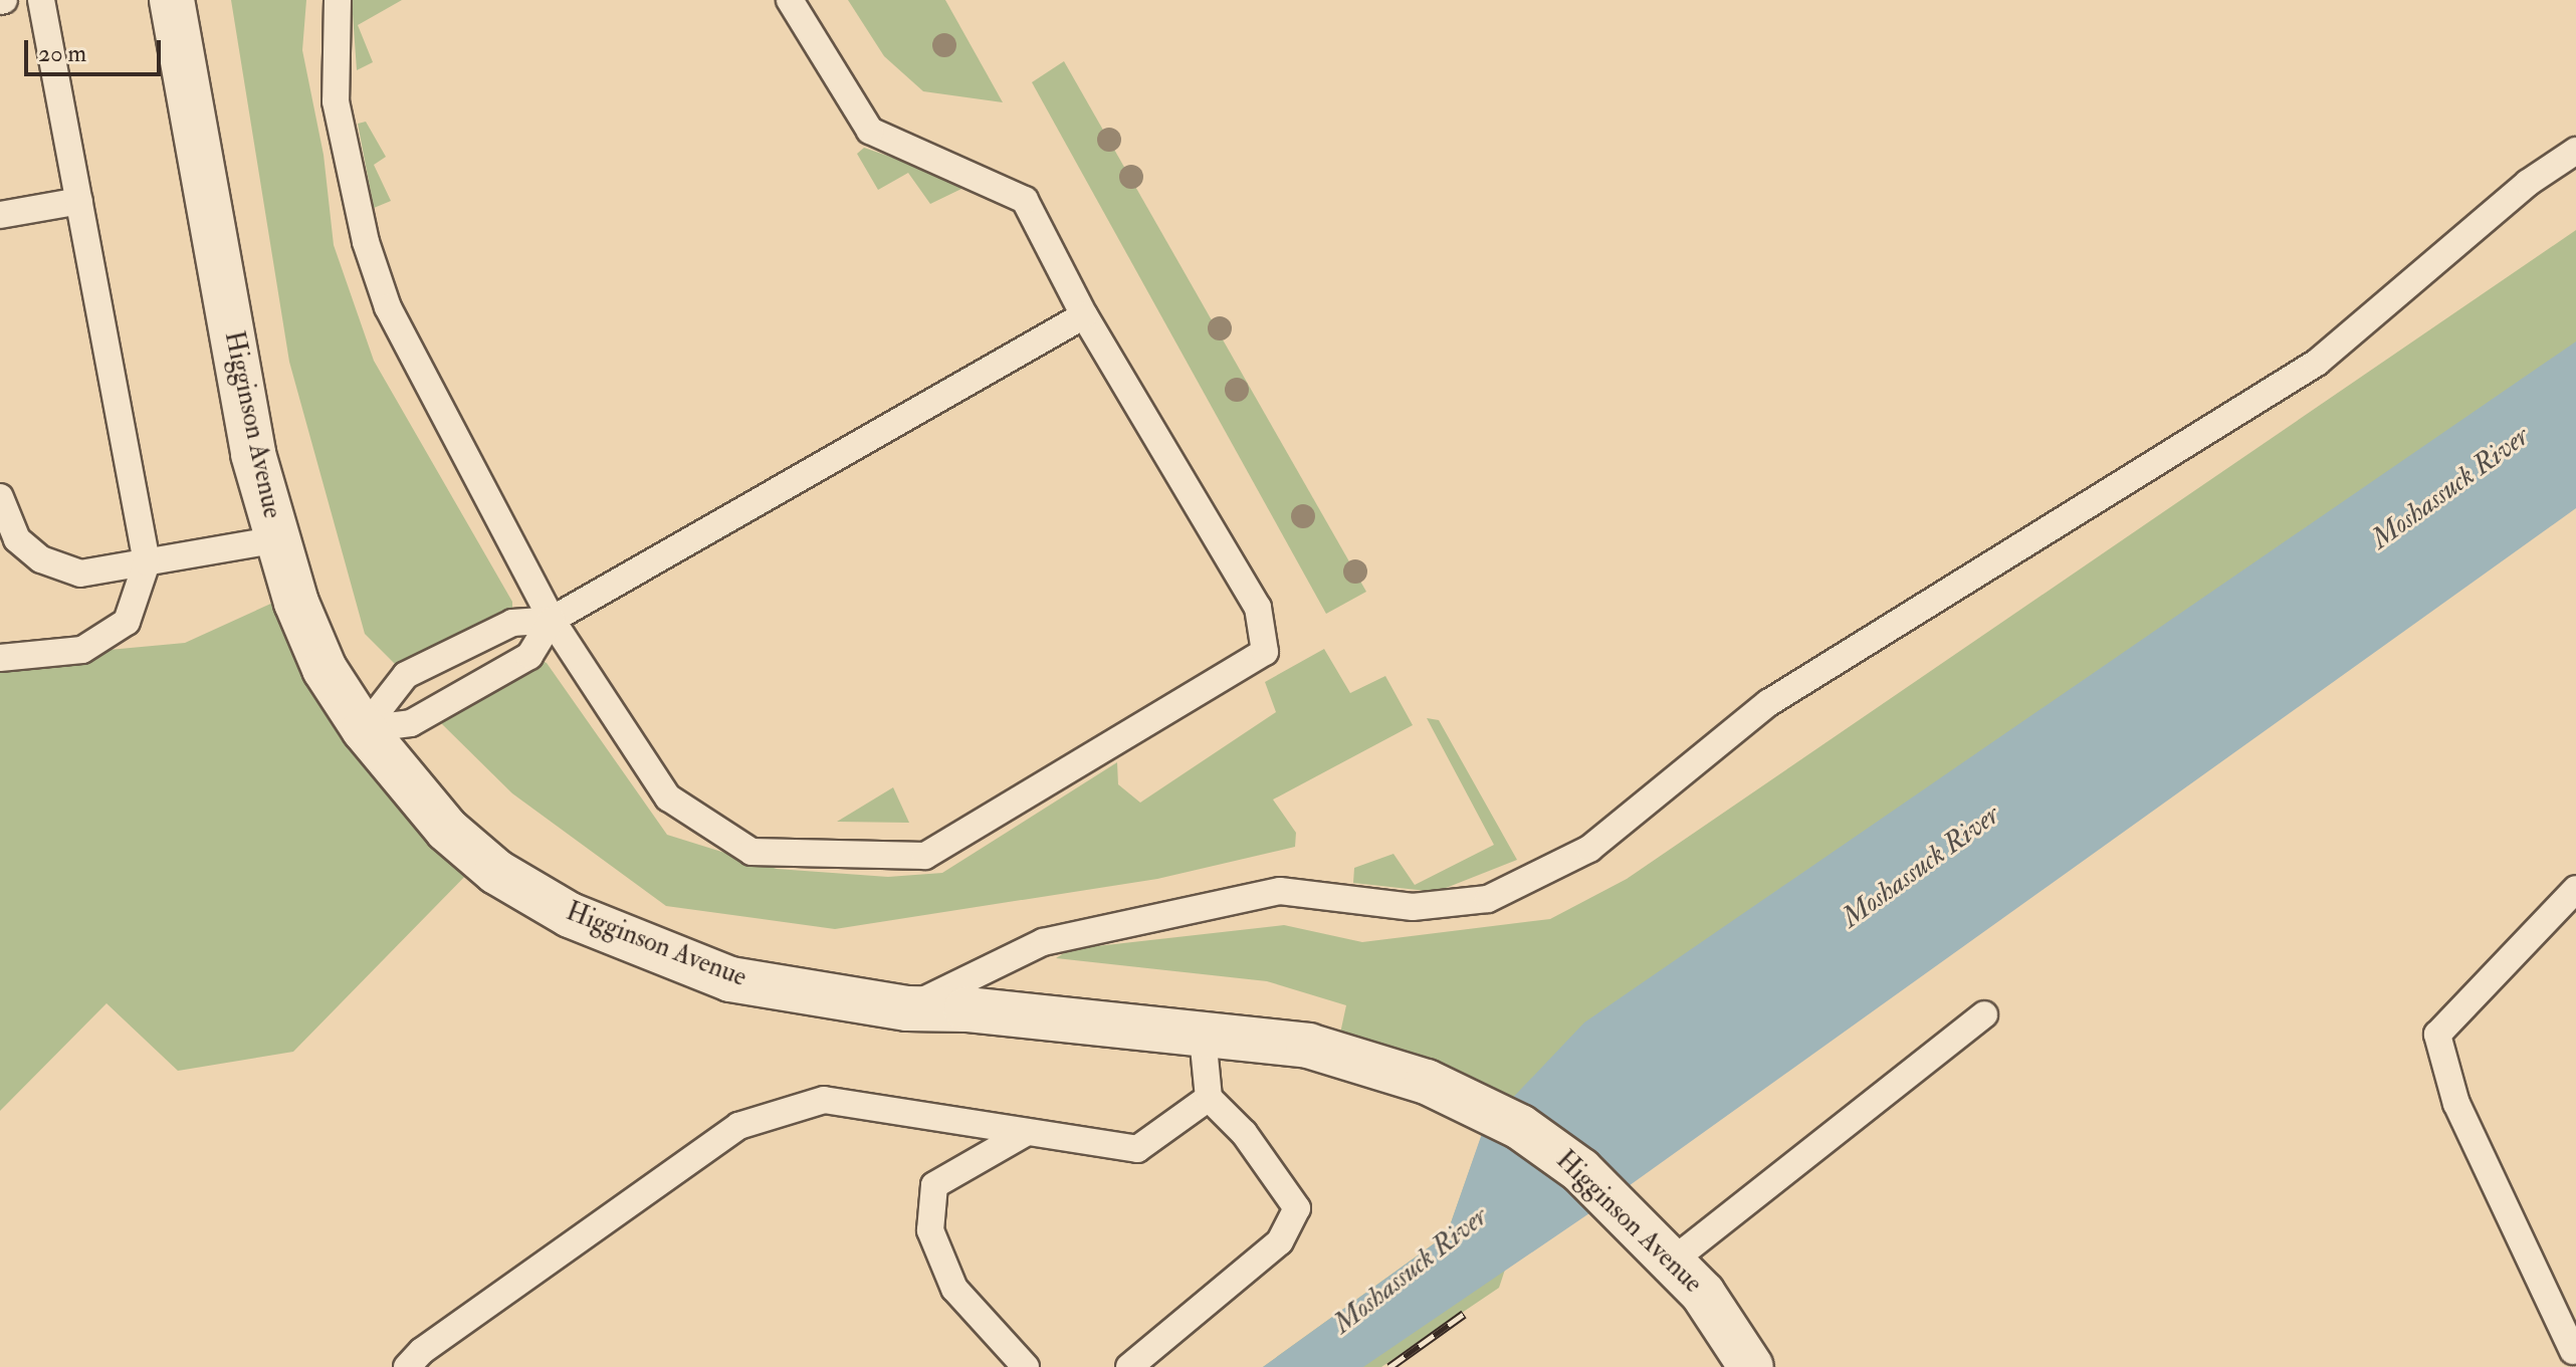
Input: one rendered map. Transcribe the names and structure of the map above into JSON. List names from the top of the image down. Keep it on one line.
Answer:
{"streets":{"street":["Higginson Avenue"]},"water":["Moshassuck River"],"scale_bar":"20 m"}
